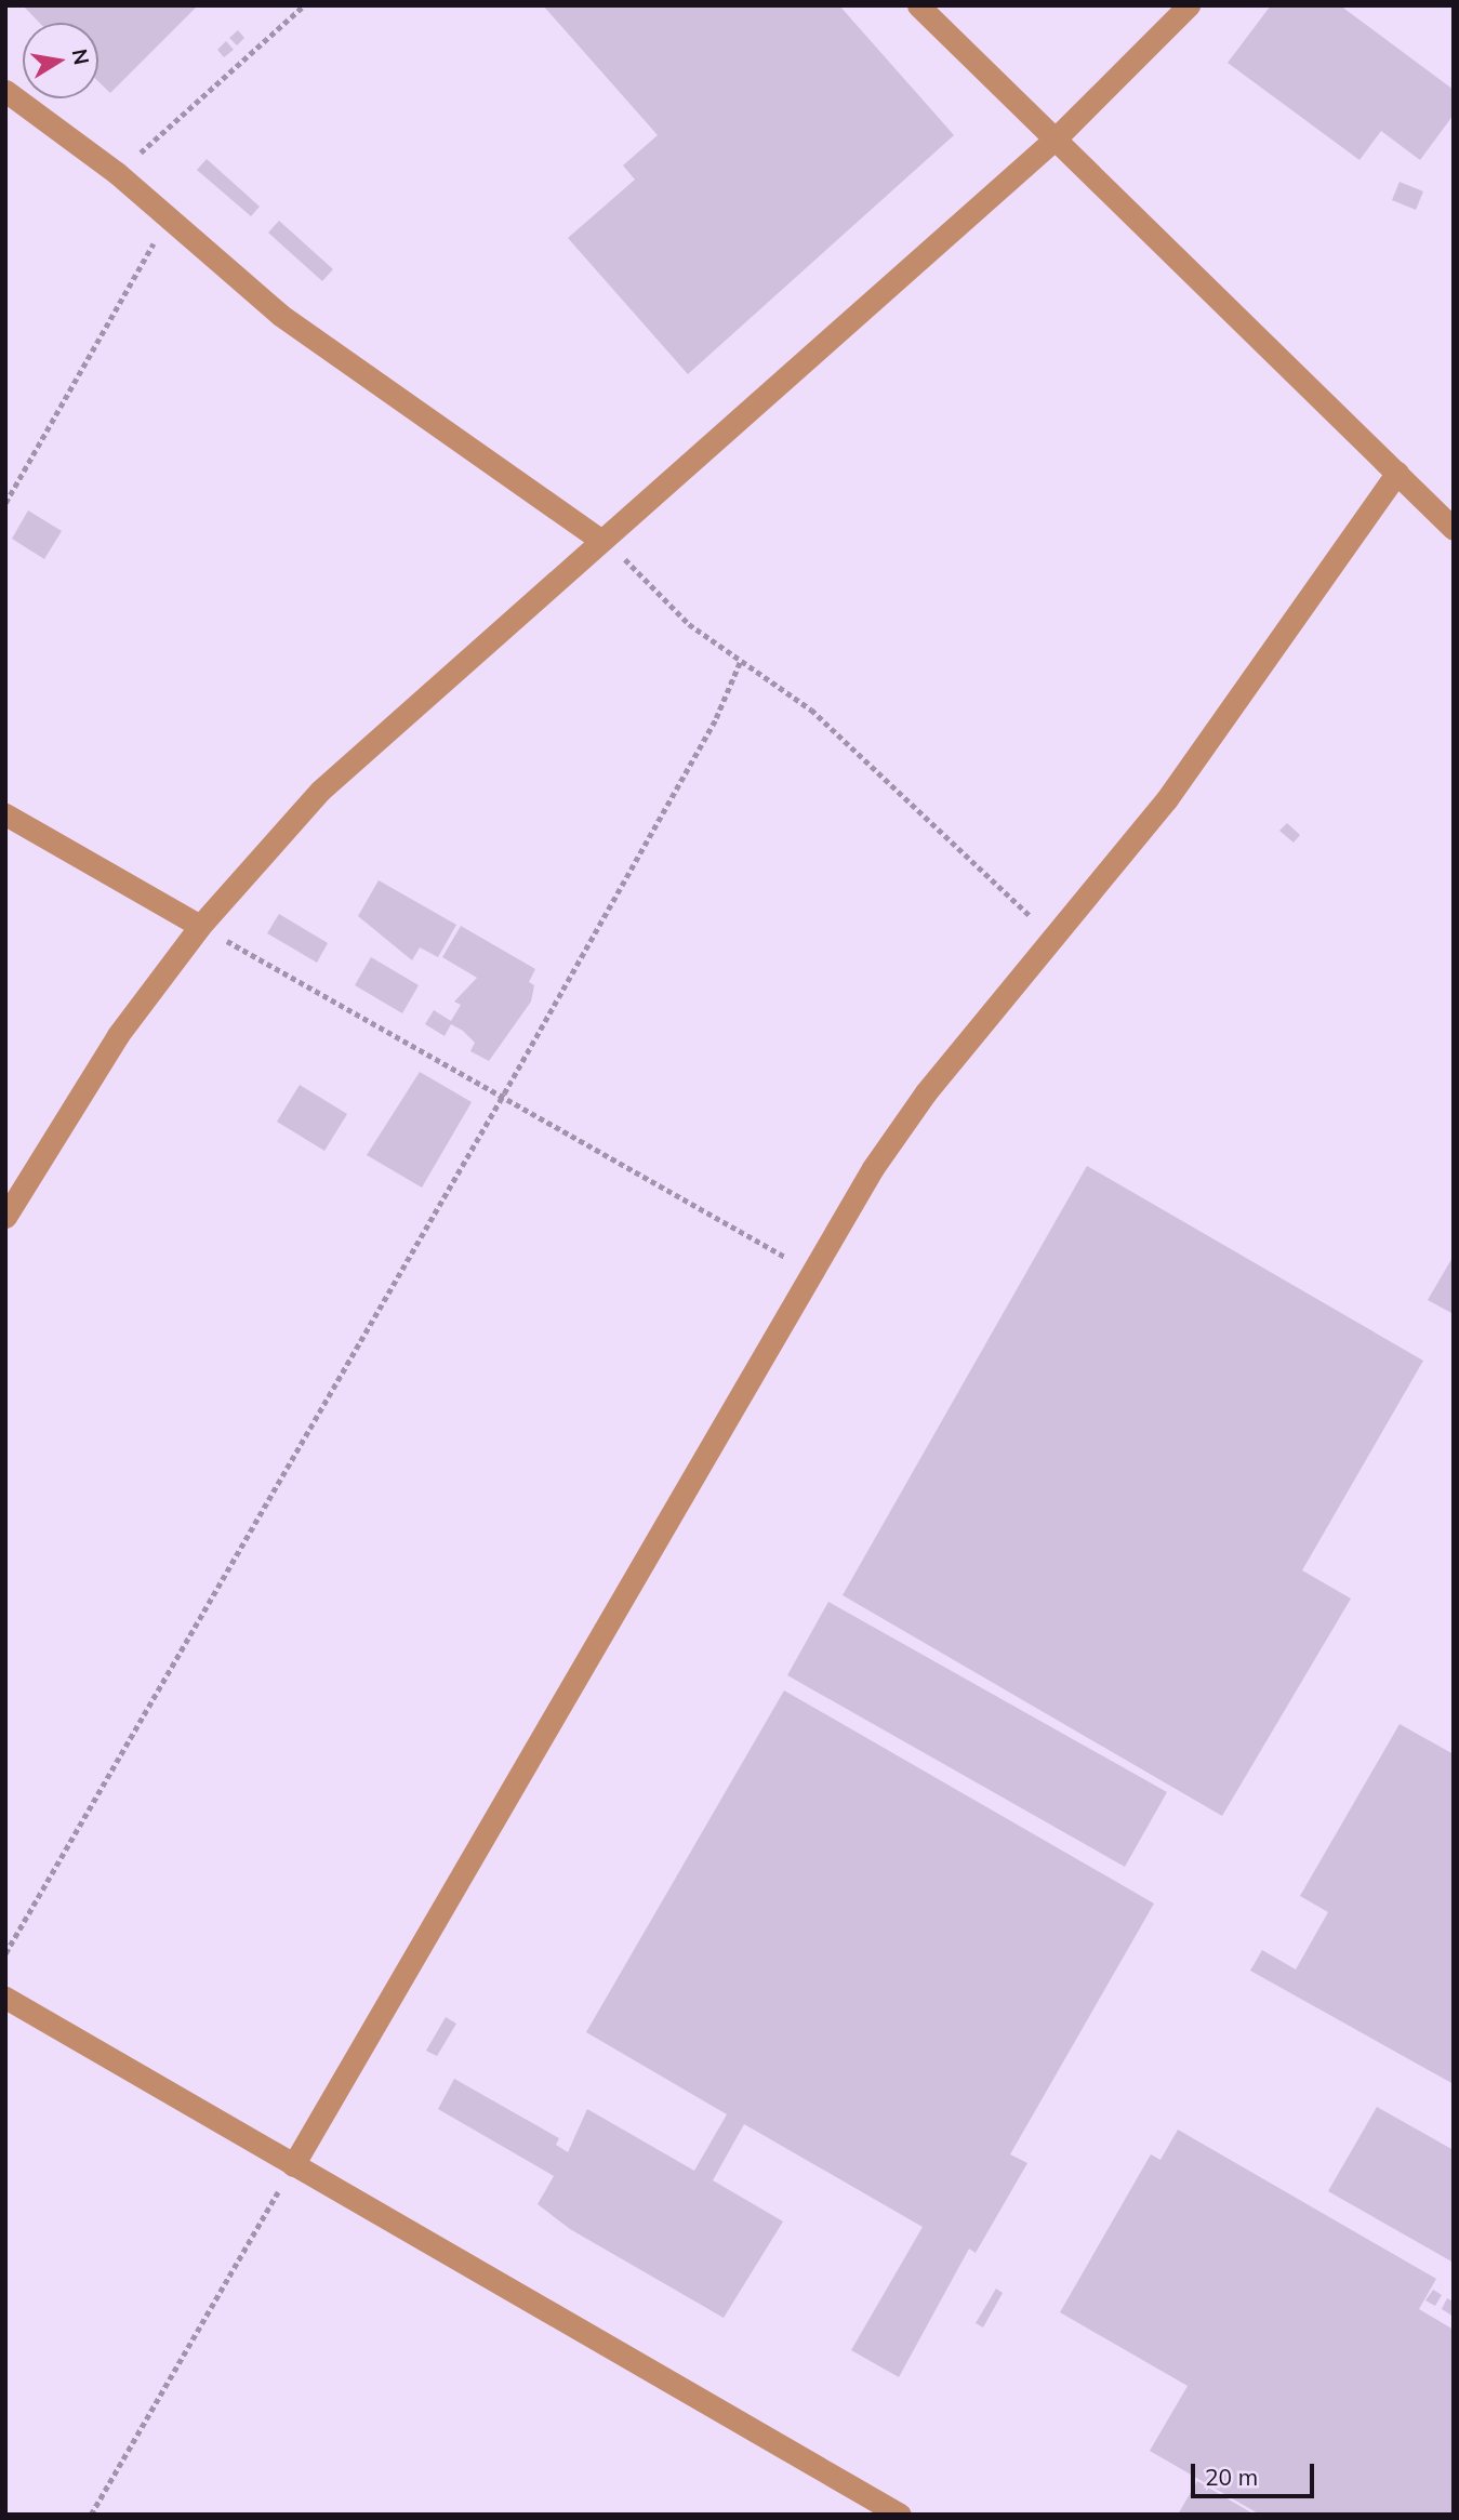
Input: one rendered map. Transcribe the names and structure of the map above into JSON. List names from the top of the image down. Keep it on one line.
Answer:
{"scale_bar":"20 m","north":"right"}
